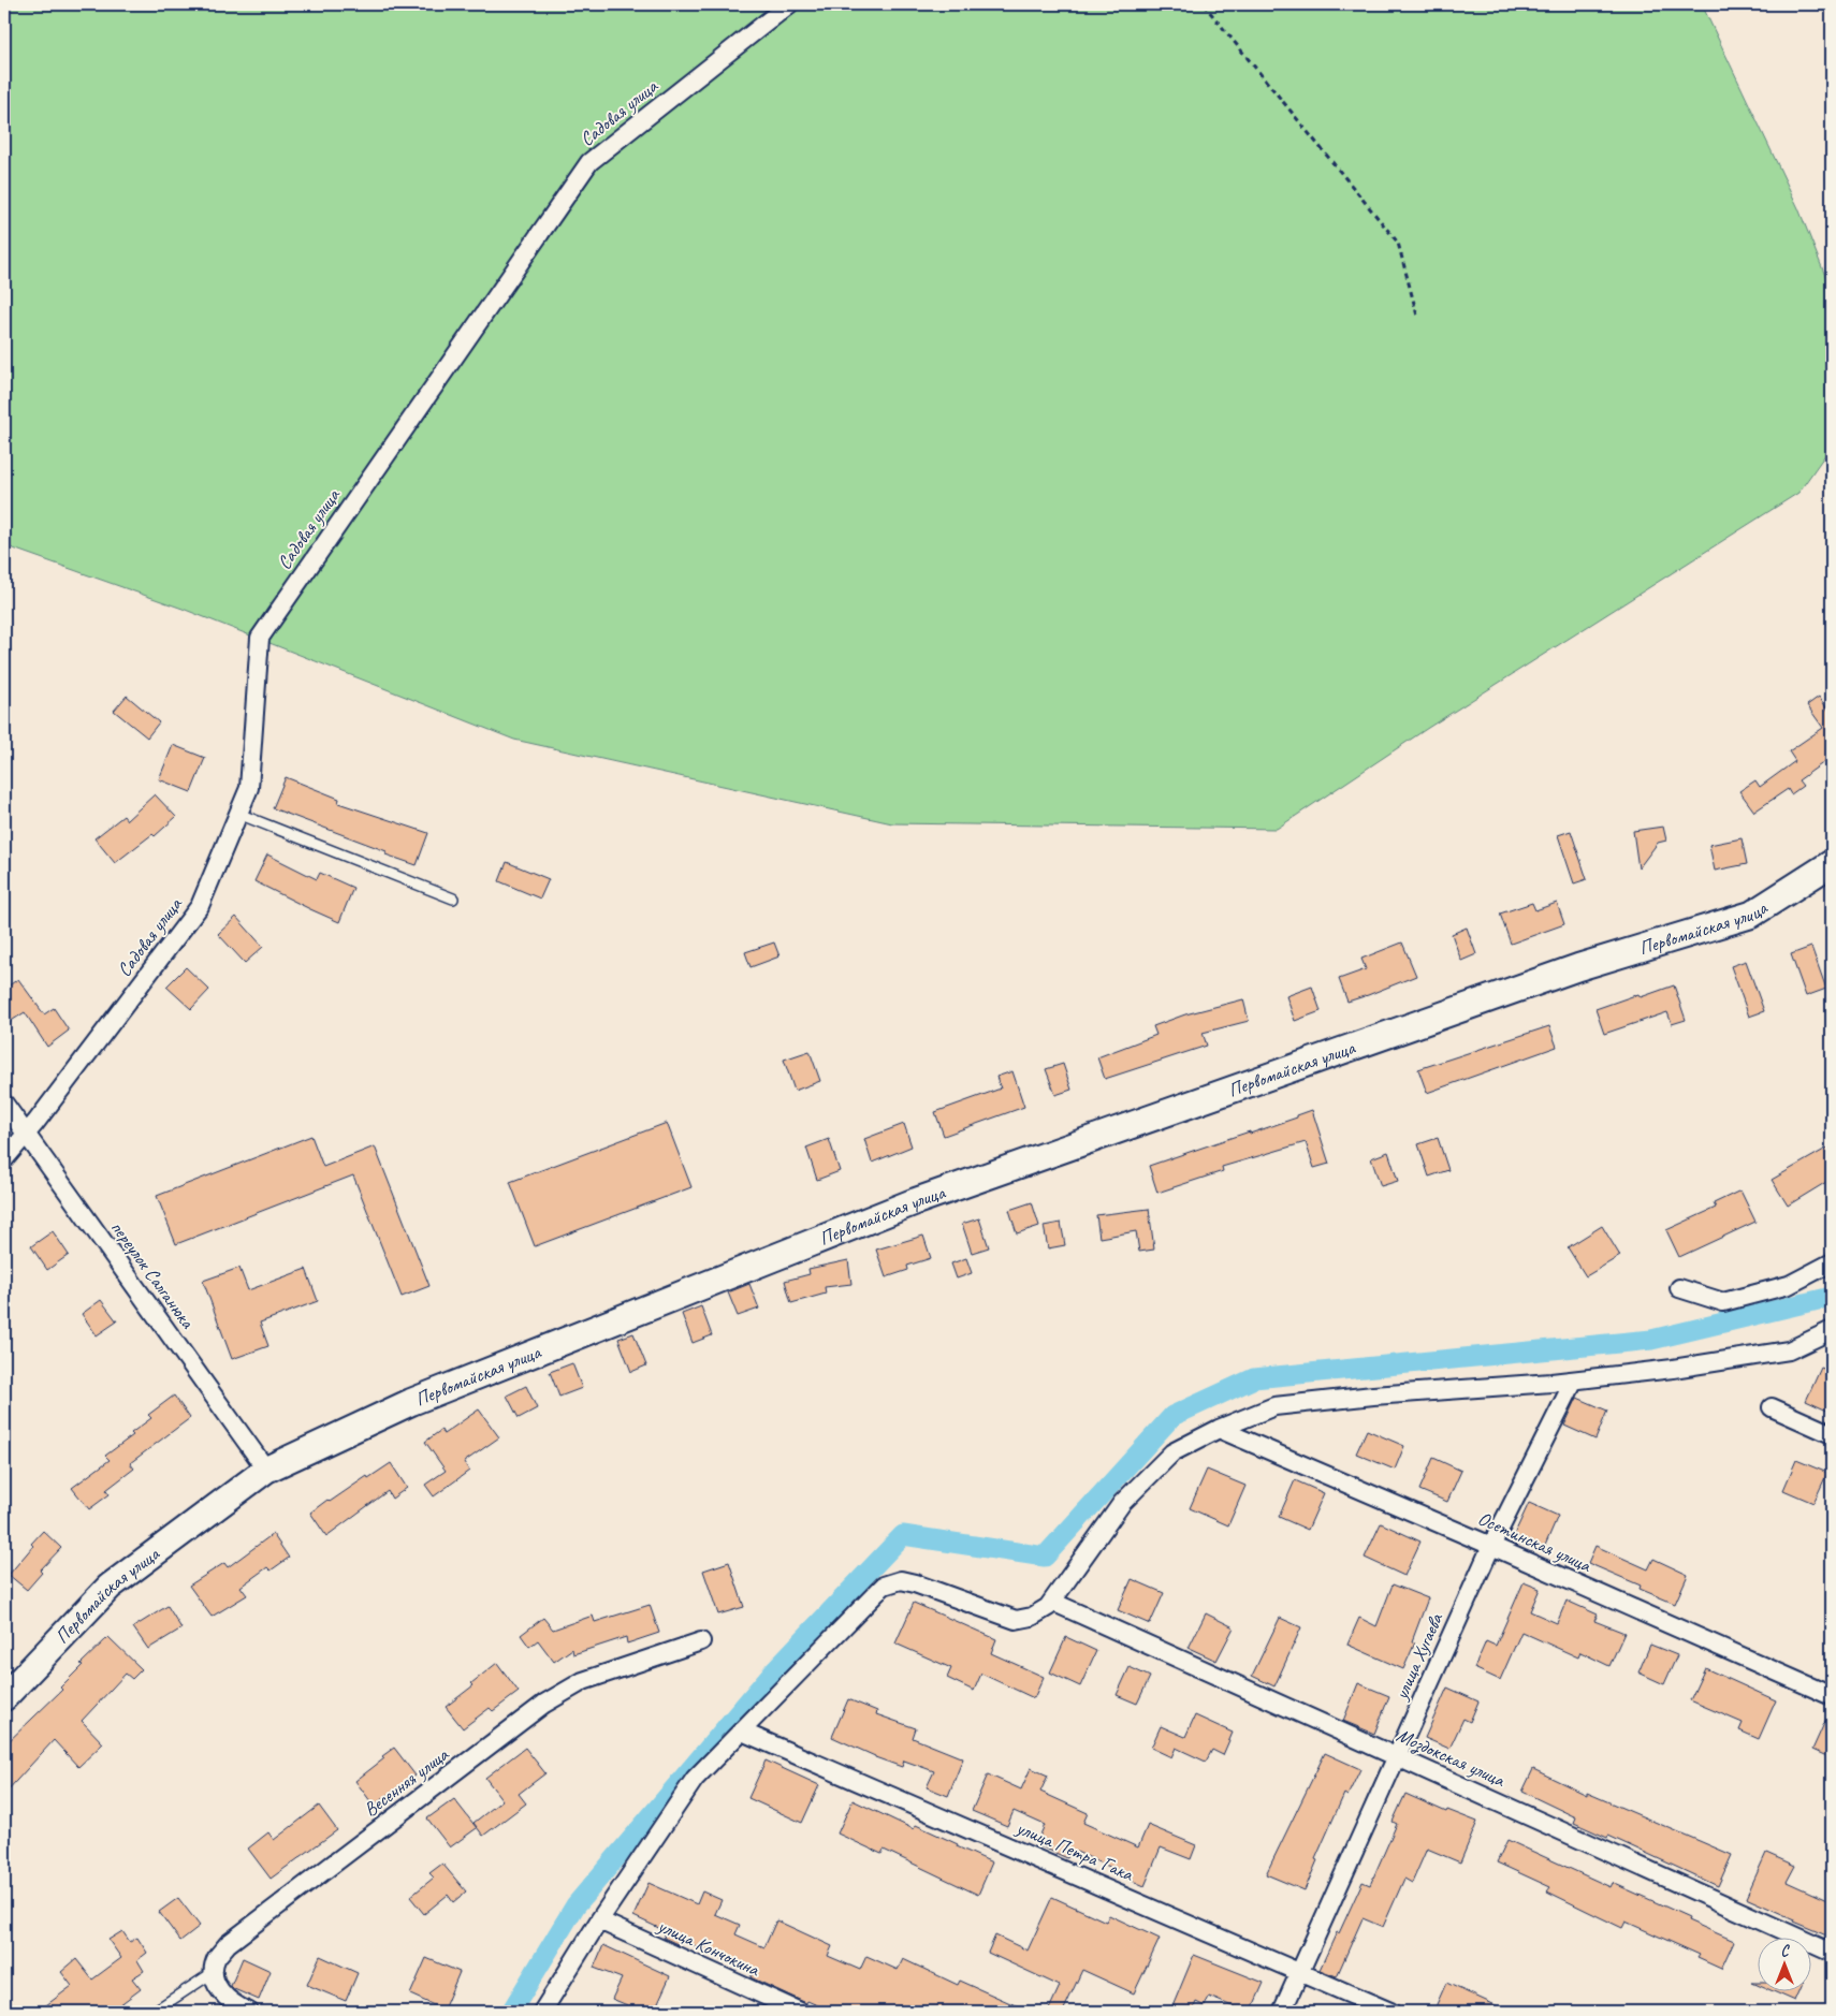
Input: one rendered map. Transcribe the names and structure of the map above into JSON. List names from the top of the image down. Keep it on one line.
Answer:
{"streets":{"main road":["Первомайская улица"],"street":["Садовая улица","переулок Салганюка","Осетинская улица","улица Хугаева","Моздокская улица","Весенняя улица","улица Петра Гака","улица Кончокина"]},"crossings":[["Садовая улица","переулок Салганюка"],["Первомайская улица","переулок Салганюка"],["Осетинская улица","улица Хугаева"],["улица Хугаева","Моздокская улица"],["улица Хугаева","улица Петра Гака"]],"north":"top"}
